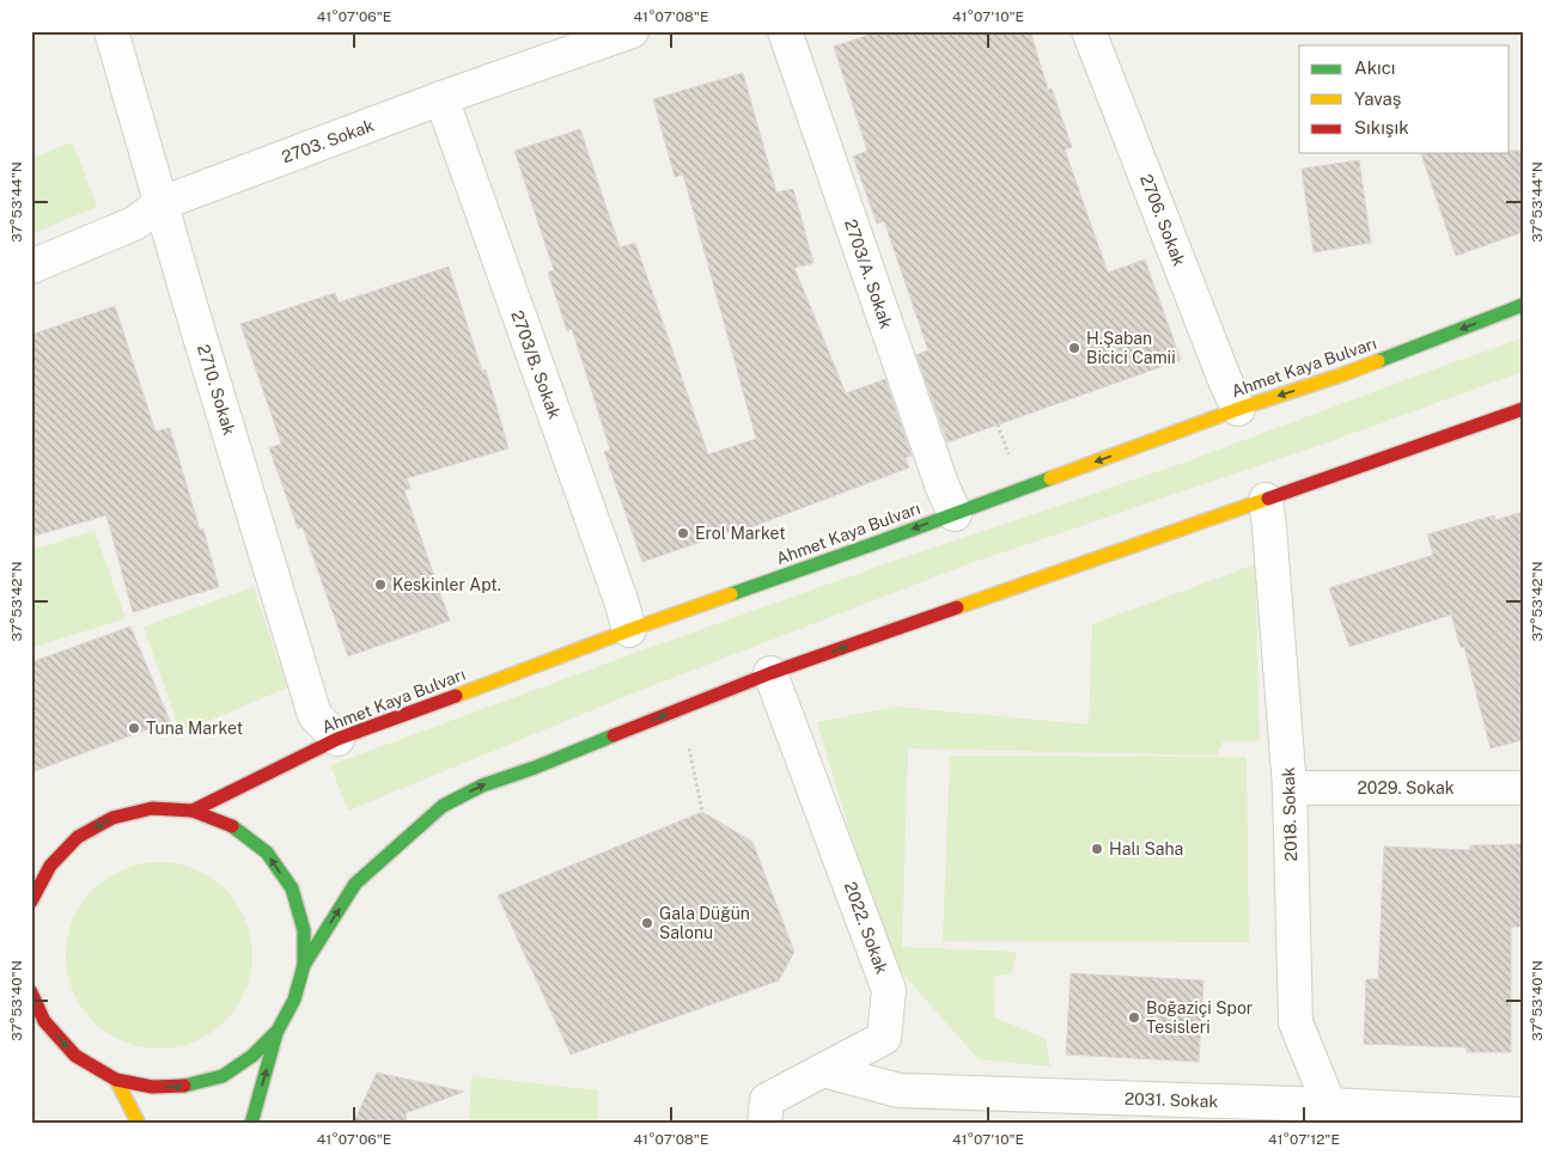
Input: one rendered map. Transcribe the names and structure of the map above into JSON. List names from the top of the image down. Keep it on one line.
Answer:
{"streets":{"main road":["Ahmet Kaya Bulvarı"],"street":["2703. Sokak","2706. Sokak","2703/A. Sokak","2703/B. Sokak","2710. Sokak","2029. Sokak","2018. Sokak","2022. Sokak","2031. Sokak"]},"crossings":[["2703. Sokak","2703/B. Sokak"],["2703. Sokak","2710. Sokak"],["2706. Sokak","Ahmet Kaya Bulvarı"],["2703/A. Sokak","Ahmet Kaya Bulvarı"],["2703/B. Sokak","Ahmet Kaya Bulvarı"],["Ahmet Kaya Bulvarı","2710. Sokak"],["2029. Sokak","2018. Sokak"],["2018. Sokak","2031. Sokak"],["2022. Sokak","2031. Sokak"]],"places":["H.Şaban Bicici Camii","Erol Market","Keskinler Apt.","Tuna Market","Halı Saha","Gala Düğün Salonu","Boğaziçi Spor Tesisleri"],"legend":["Akıcı","Yavaş","Sıkışık"],"coordinates":["41°07'06\"E","41°07'08\"E","41°07'10\"E","37°53'44\"N","37°53'42\"N","37°53'40\"N","41°07'12\"E"]}
